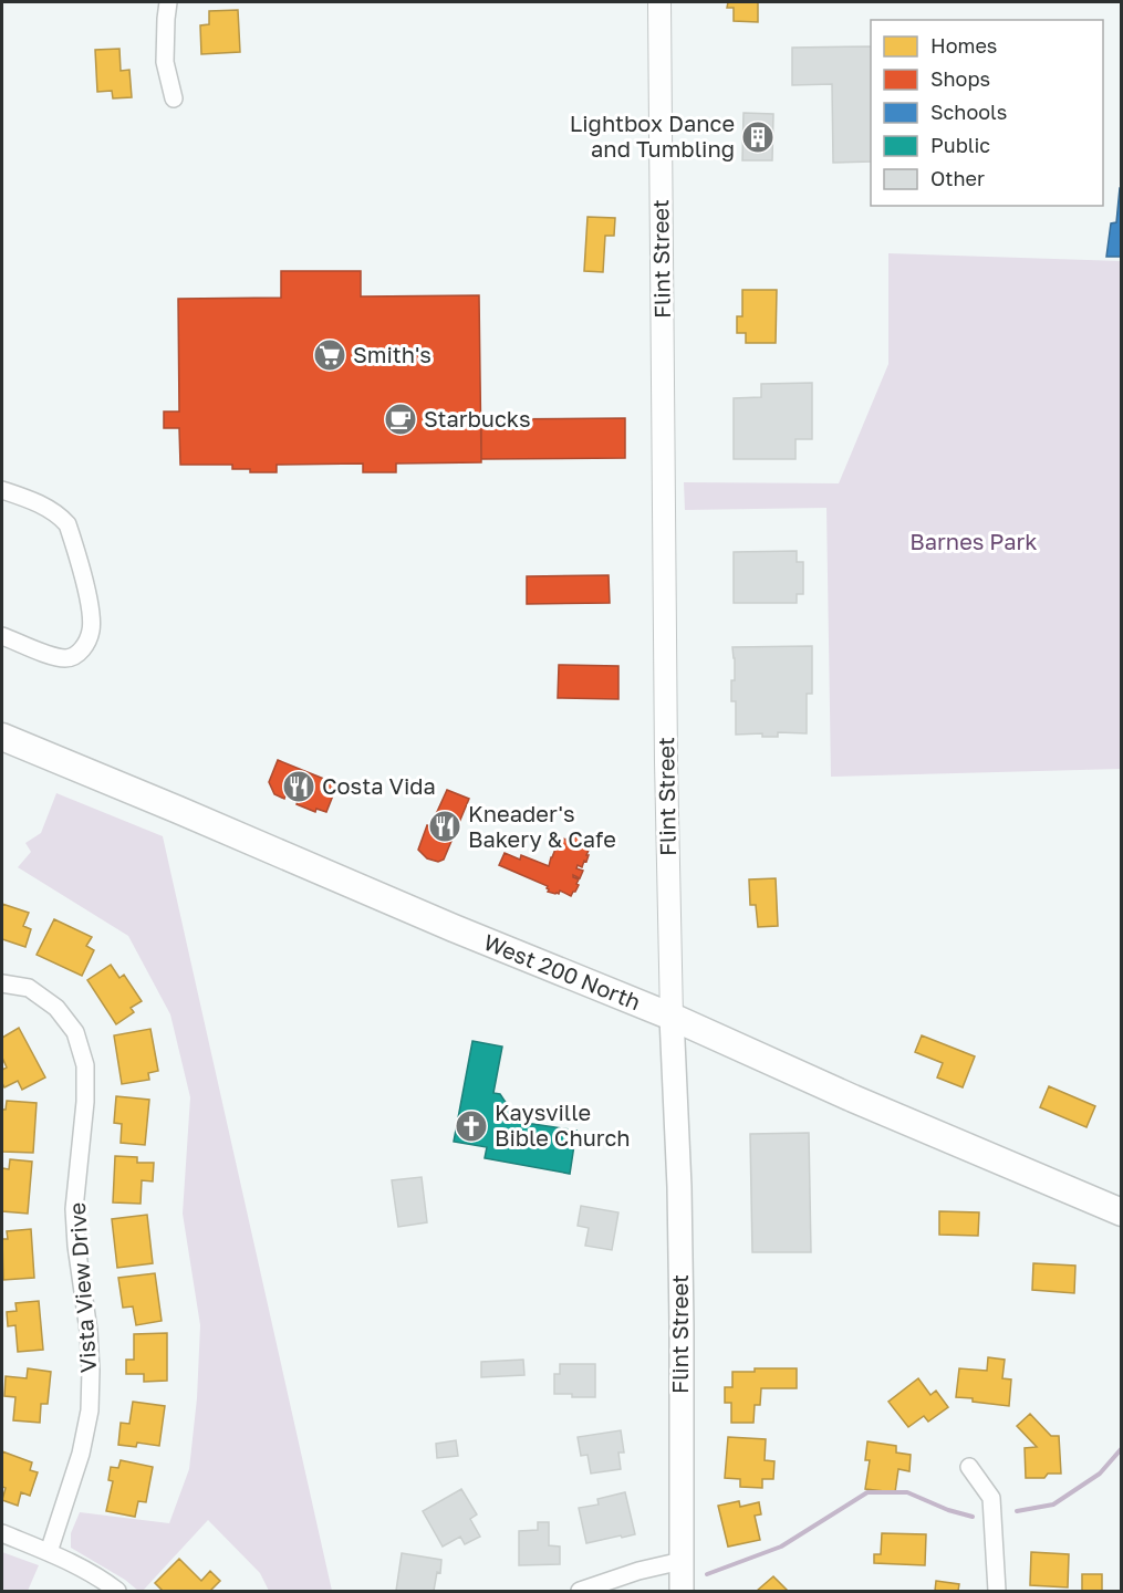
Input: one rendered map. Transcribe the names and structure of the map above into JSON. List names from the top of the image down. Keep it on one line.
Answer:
{"streets":{"main road":["Flint Street","West 200 North"],"street":["Vista View Drive"]},"crossings":[["Flint Street","West 200 North"]],"parks":["Barnes Park"],"places":{"building":["Lightbox Dance and Tumbling"],"supermarket":["Smith's"],"cafe":["Starbucks"],"restaurant":["Costa Vida","Kneader's Bakery & Cafe"],"church":["Kaysville Bible Church"]},"legend":["Homes","Shops","Schools","Public","Other"]}
